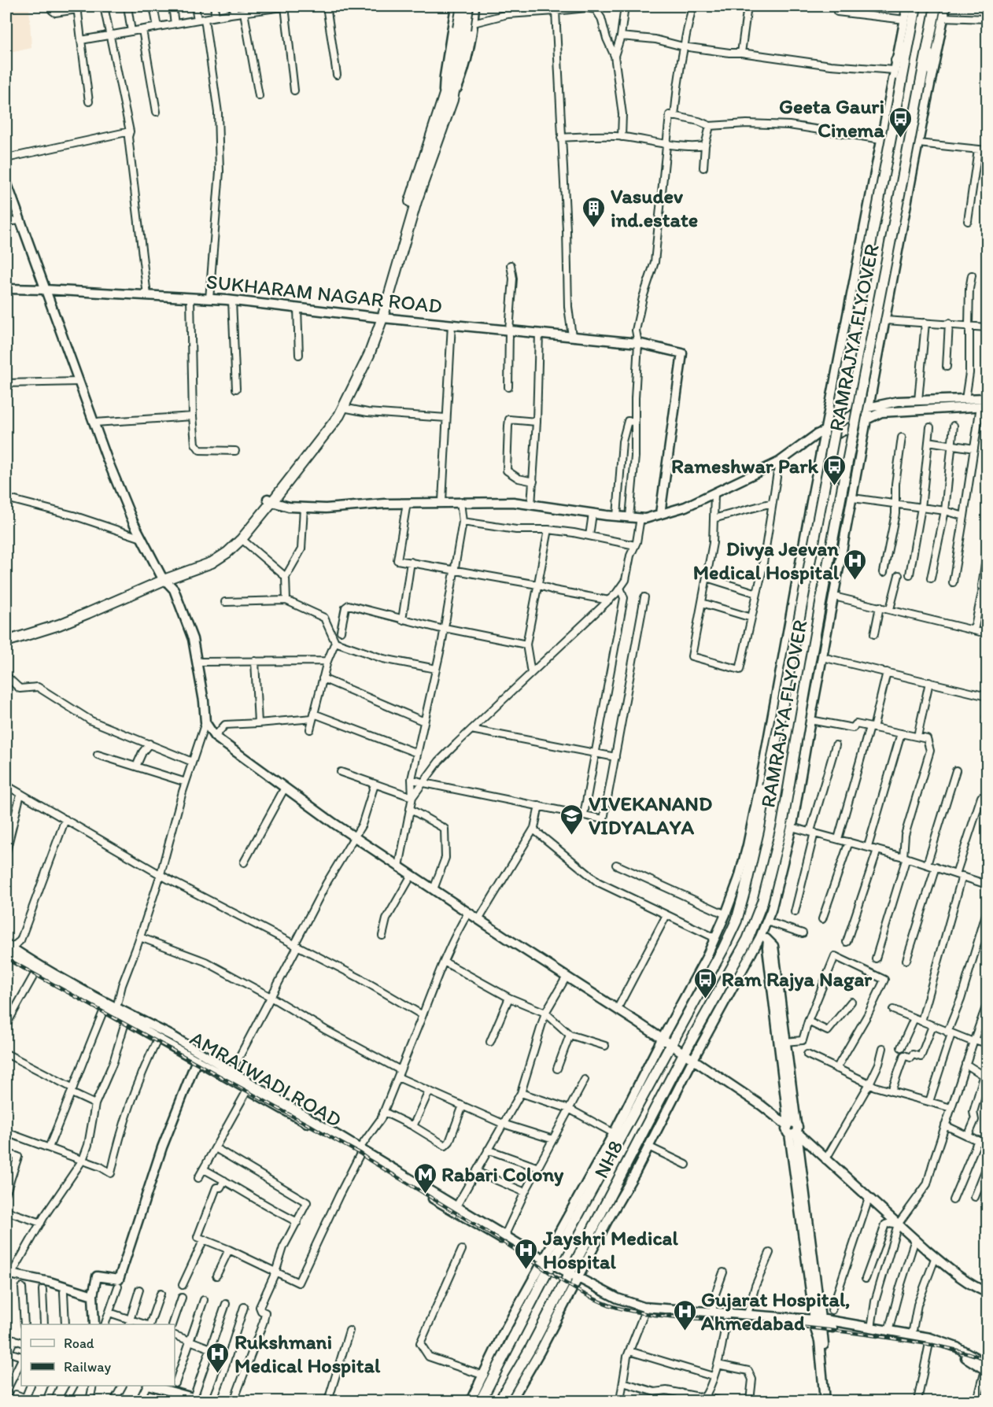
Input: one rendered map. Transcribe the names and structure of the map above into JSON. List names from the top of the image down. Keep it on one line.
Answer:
{"streets":{"main road":["RAMRAJYA FLYOVER","NH8"],"street":["SUKHARAM NAGAR ROAD","AMRAIWADI ROAD"]},"crossings":[["RAMRAJYA FLYOVER","NH8"]],"places":{"bus stop":["Geeta Gauri Cinema","Rameshwar Park","Ram Rajya Nagar"],"building":["Vasudev ind.estate"],"hospital":["Divya Jeevan Medical Hospital","Jayshri Medical Hospital","Gujarat Hospital, Ahmedabad","Rukshmani Medical Hospital"],"school or university":["VIVEKANAND VIDYALAYA"],"metro station":["Rabari Colony"]},"legend":["Road","Railway"]}
